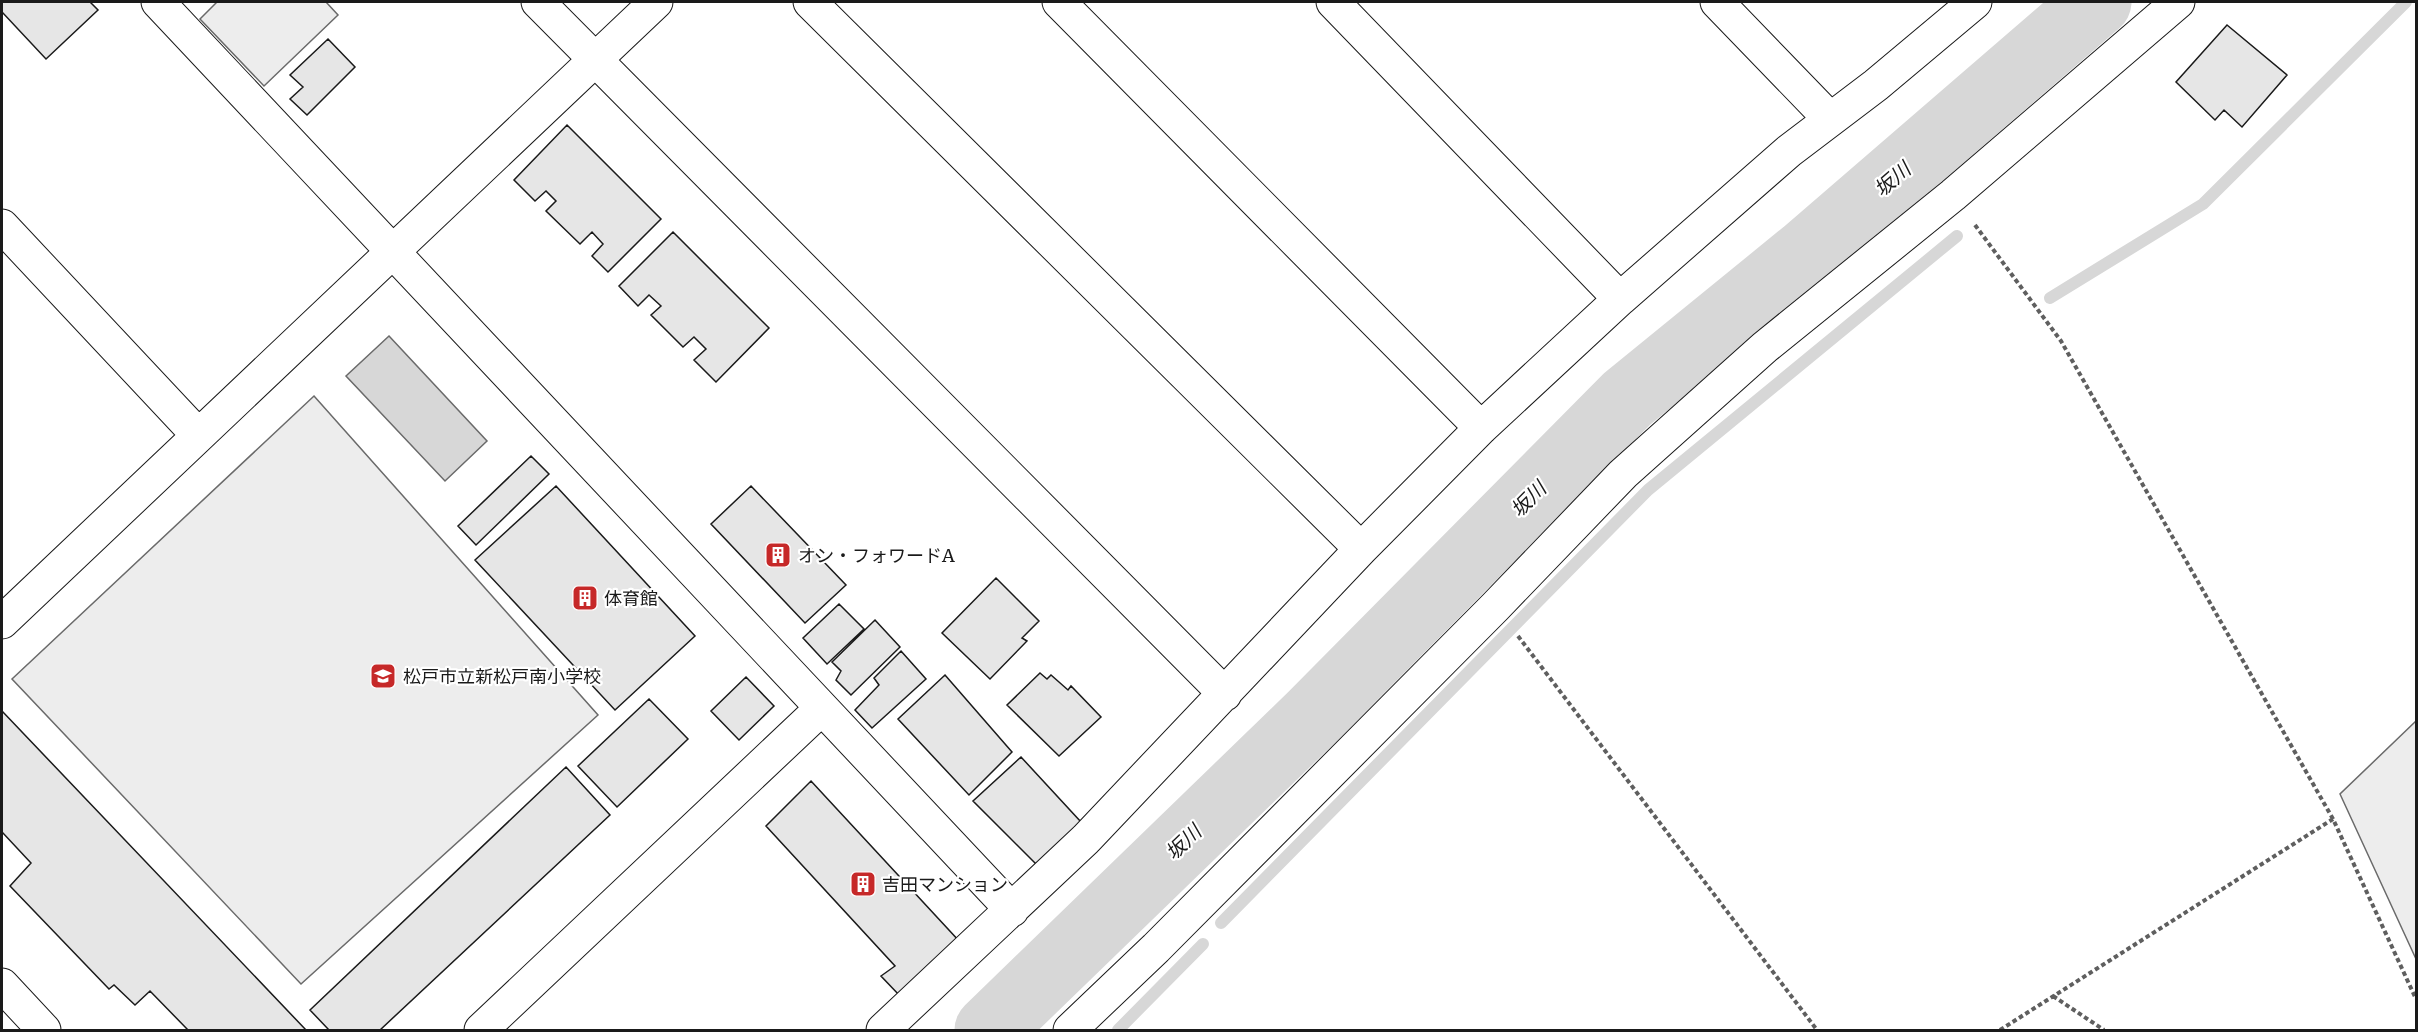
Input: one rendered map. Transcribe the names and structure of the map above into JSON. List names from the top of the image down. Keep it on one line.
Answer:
{"water":["坂川"],"places":{"building":["オン・フォワードA","体育館","吉田マンション"],"school or university":["松戸市立新松戸南小学校"]}}
